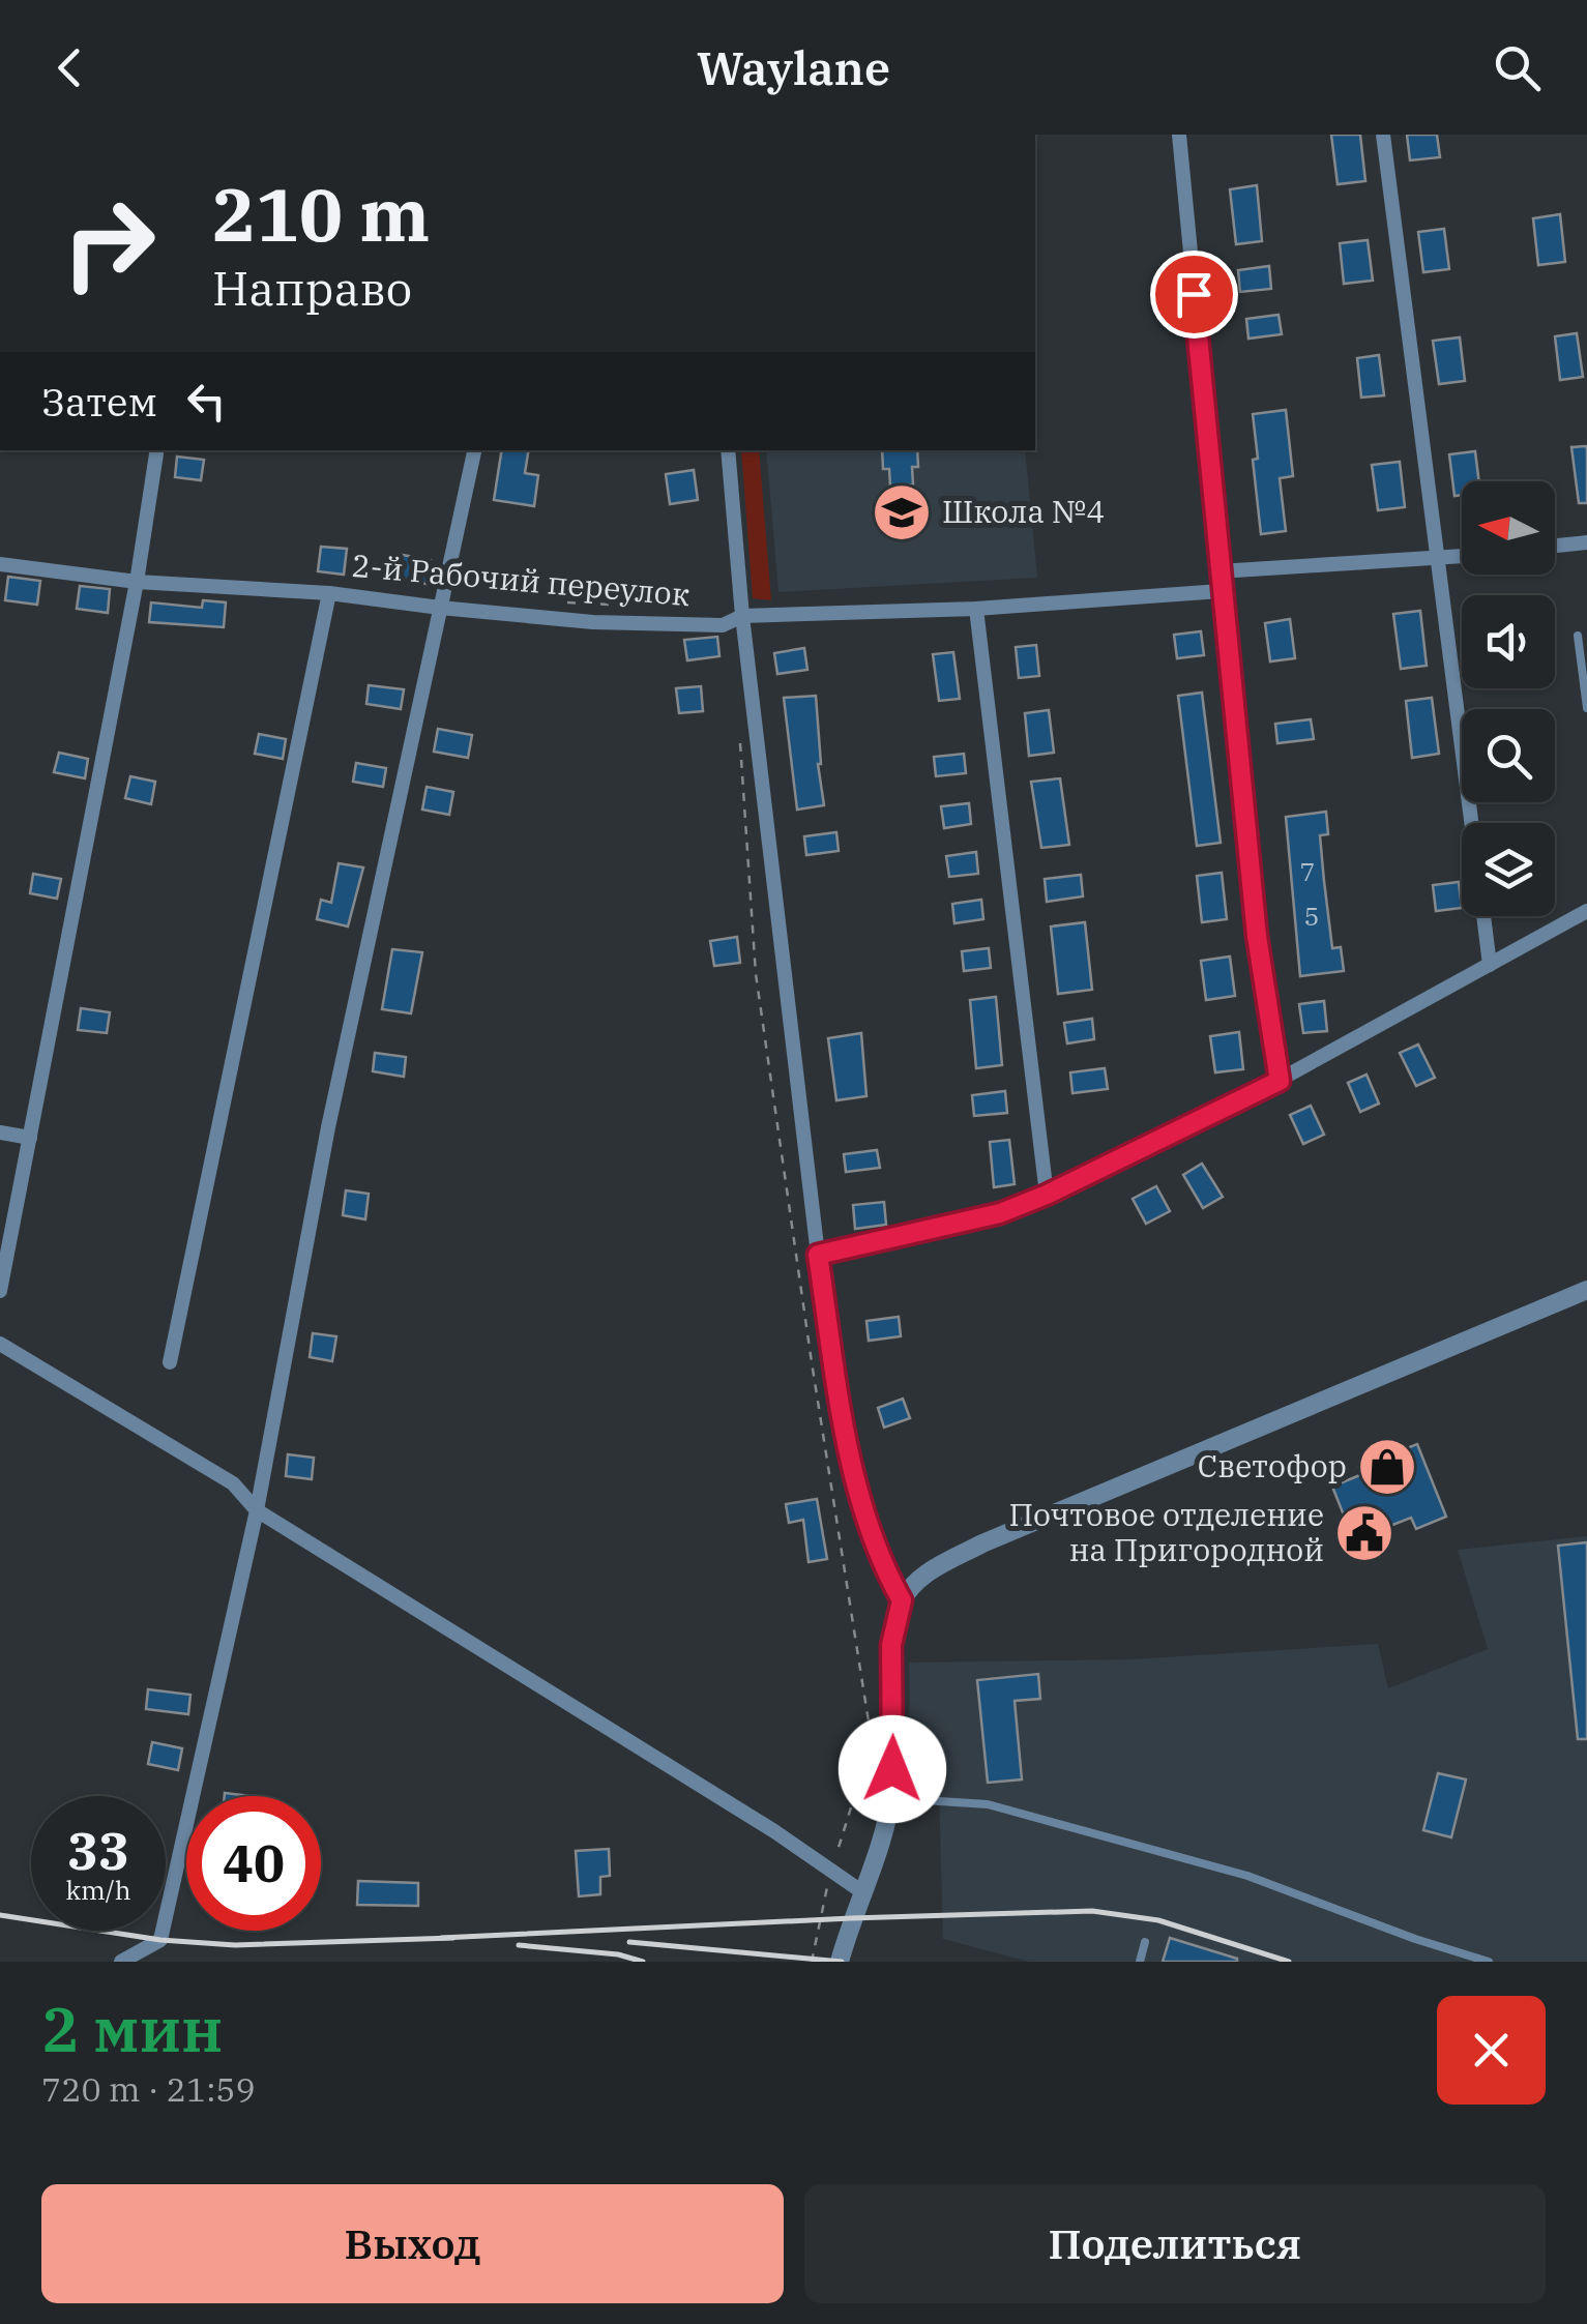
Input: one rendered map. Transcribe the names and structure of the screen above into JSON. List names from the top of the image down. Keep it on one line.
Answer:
{"streets":{"street":["2-й Рабочий переулок"]},"places":{"school or university":["Школа №4"],"shop":["Светофор"],"public building":["Почтовое отделение на Пригородной"]},"house_numbers":["7","5"],"north":"left","page":{"header":"Waylane","turn":["210 m","Направо"],"then":"Затем","speed":"33 km/h","limit":"40","heading":["2 мин","720 m · 21:59"],"buttons":["Выход","Поделиться"]}}
